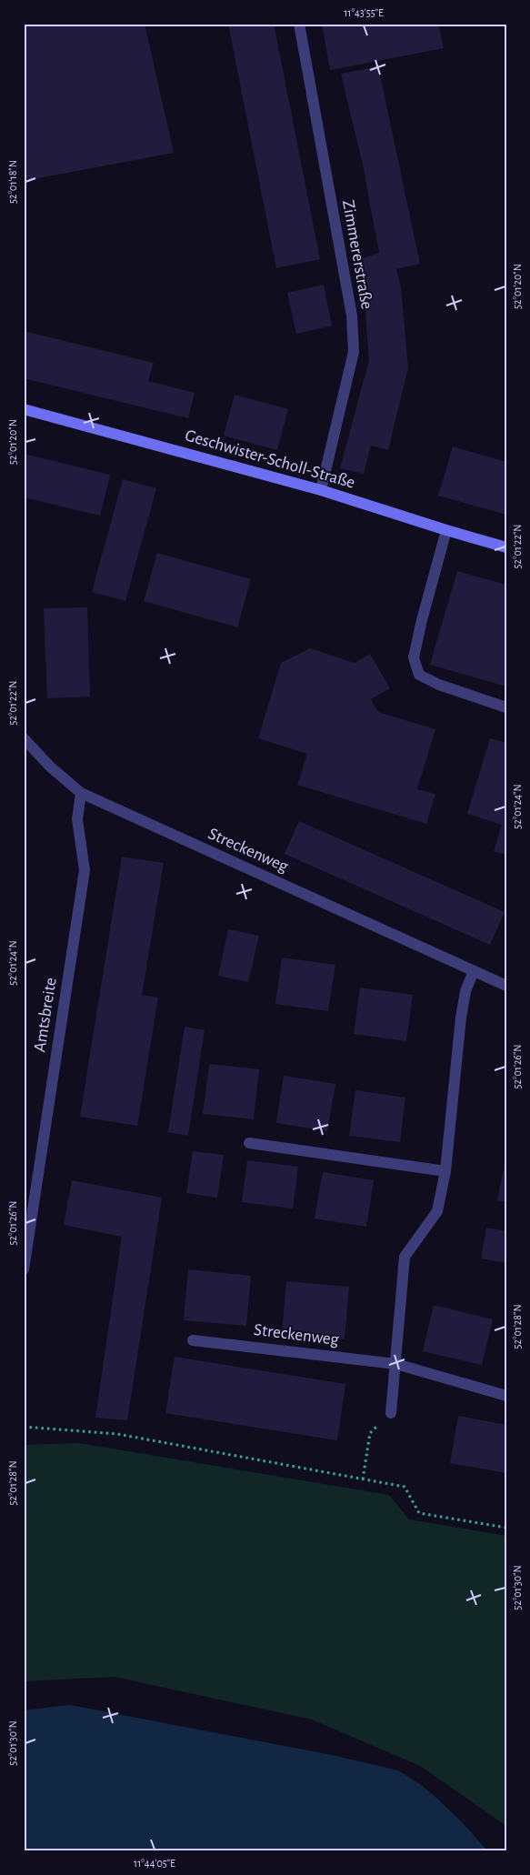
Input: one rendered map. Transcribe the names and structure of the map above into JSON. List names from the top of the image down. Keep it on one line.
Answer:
{"streets":{"street":["Zimmererstraße","Geschwister-Scholl-Straße","Streckenweg","Amtsbreite"]},"crossings":[["Zimmererstraße","Geschwister-Scholl-Straße"],["Streckenweg","Amtsbreite"]],"coordinates":["11°43'55\"E","52°01'18\"N","52°01'20\"N","52°01'22\"N","52°01'24\"N","52°01'26\"N","52°01'28\"N","52°01'30\"N","11°44'05\"E"]}
